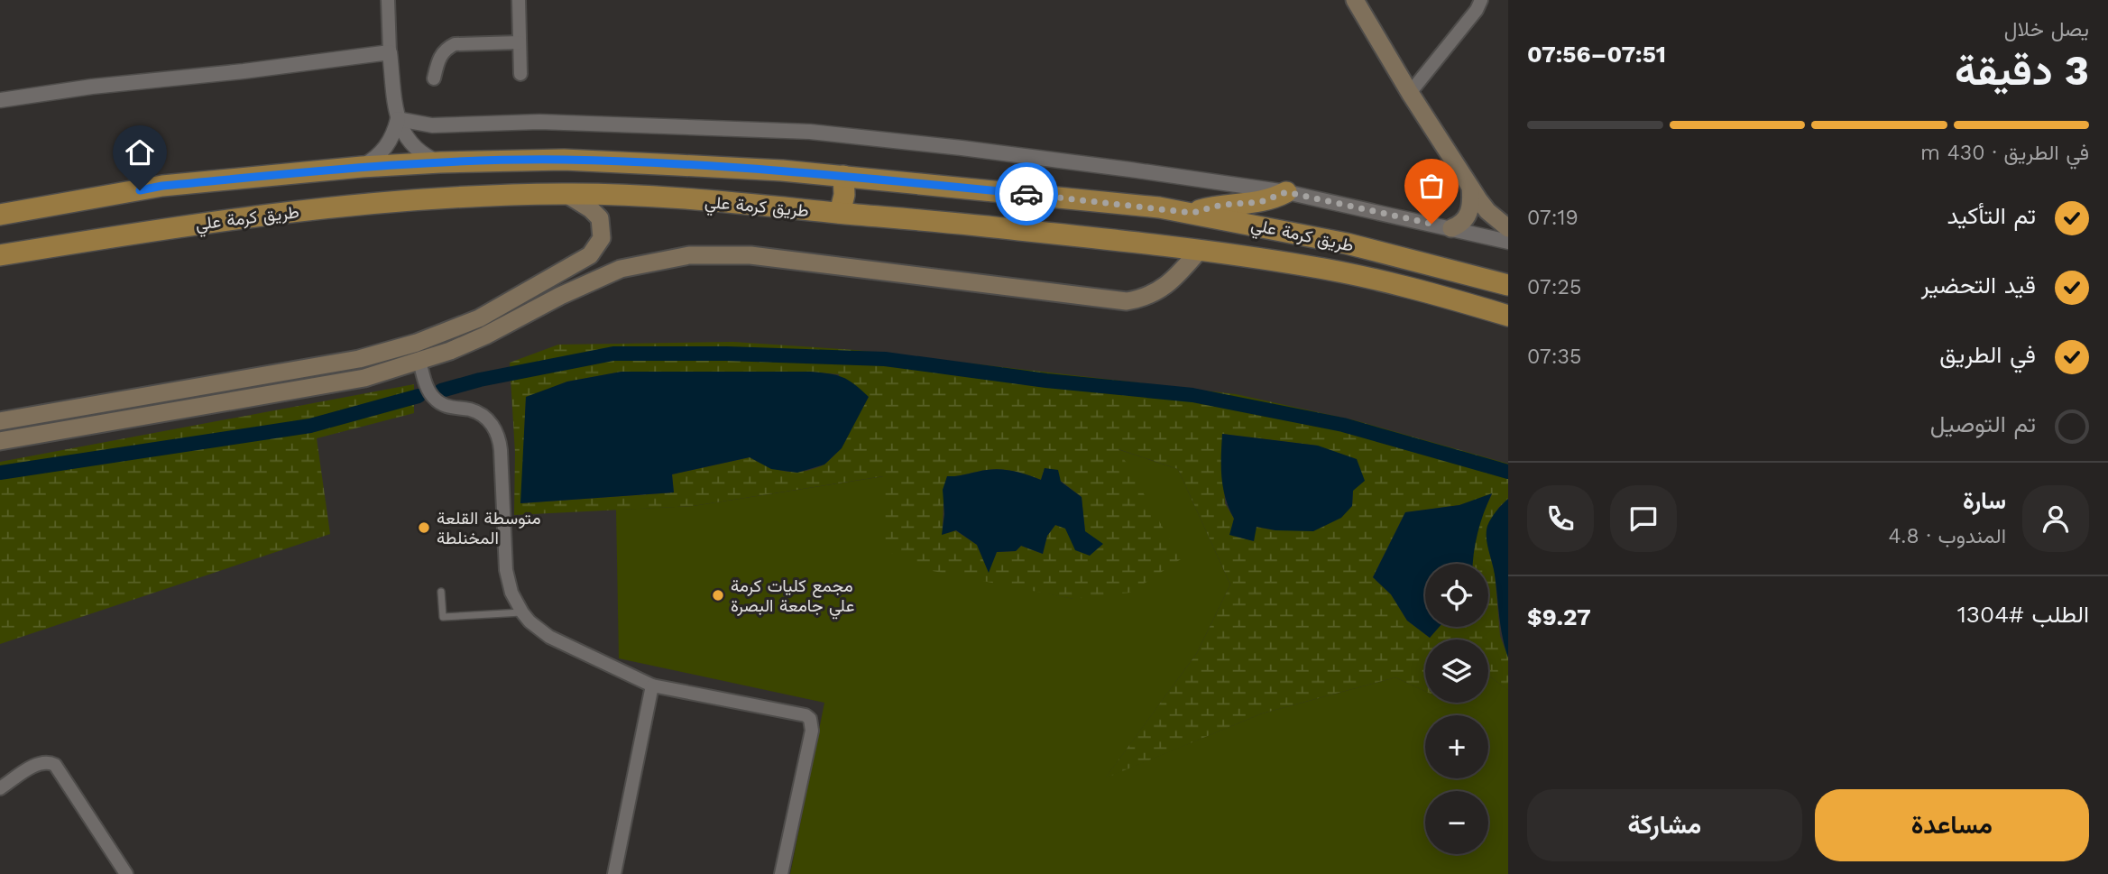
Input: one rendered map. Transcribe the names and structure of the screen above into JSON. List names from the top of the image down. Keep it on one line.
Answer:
{"streets":{"highway":["طريق كرمة علي"]},"places":["متوسطة القلعة المخنلطة","مجمع كليات كرمة علي جامعة البصرة"],"page":{"heading":["3 دقيقة","يصل خلال","07:51–07:56"],"panel":["سارة","المندوب · 4.8","الطلب #1304","$9.27"],"bar":"في الطريق · 430 m","list":[["تم التأكيد","07:19"],["قيد التحضير","07:25"],["في الطريق","07:35"],"تم التوصيل"],"map_buttons":["+","−"],"buttons":["مساعدة","مشاركة"]}}
